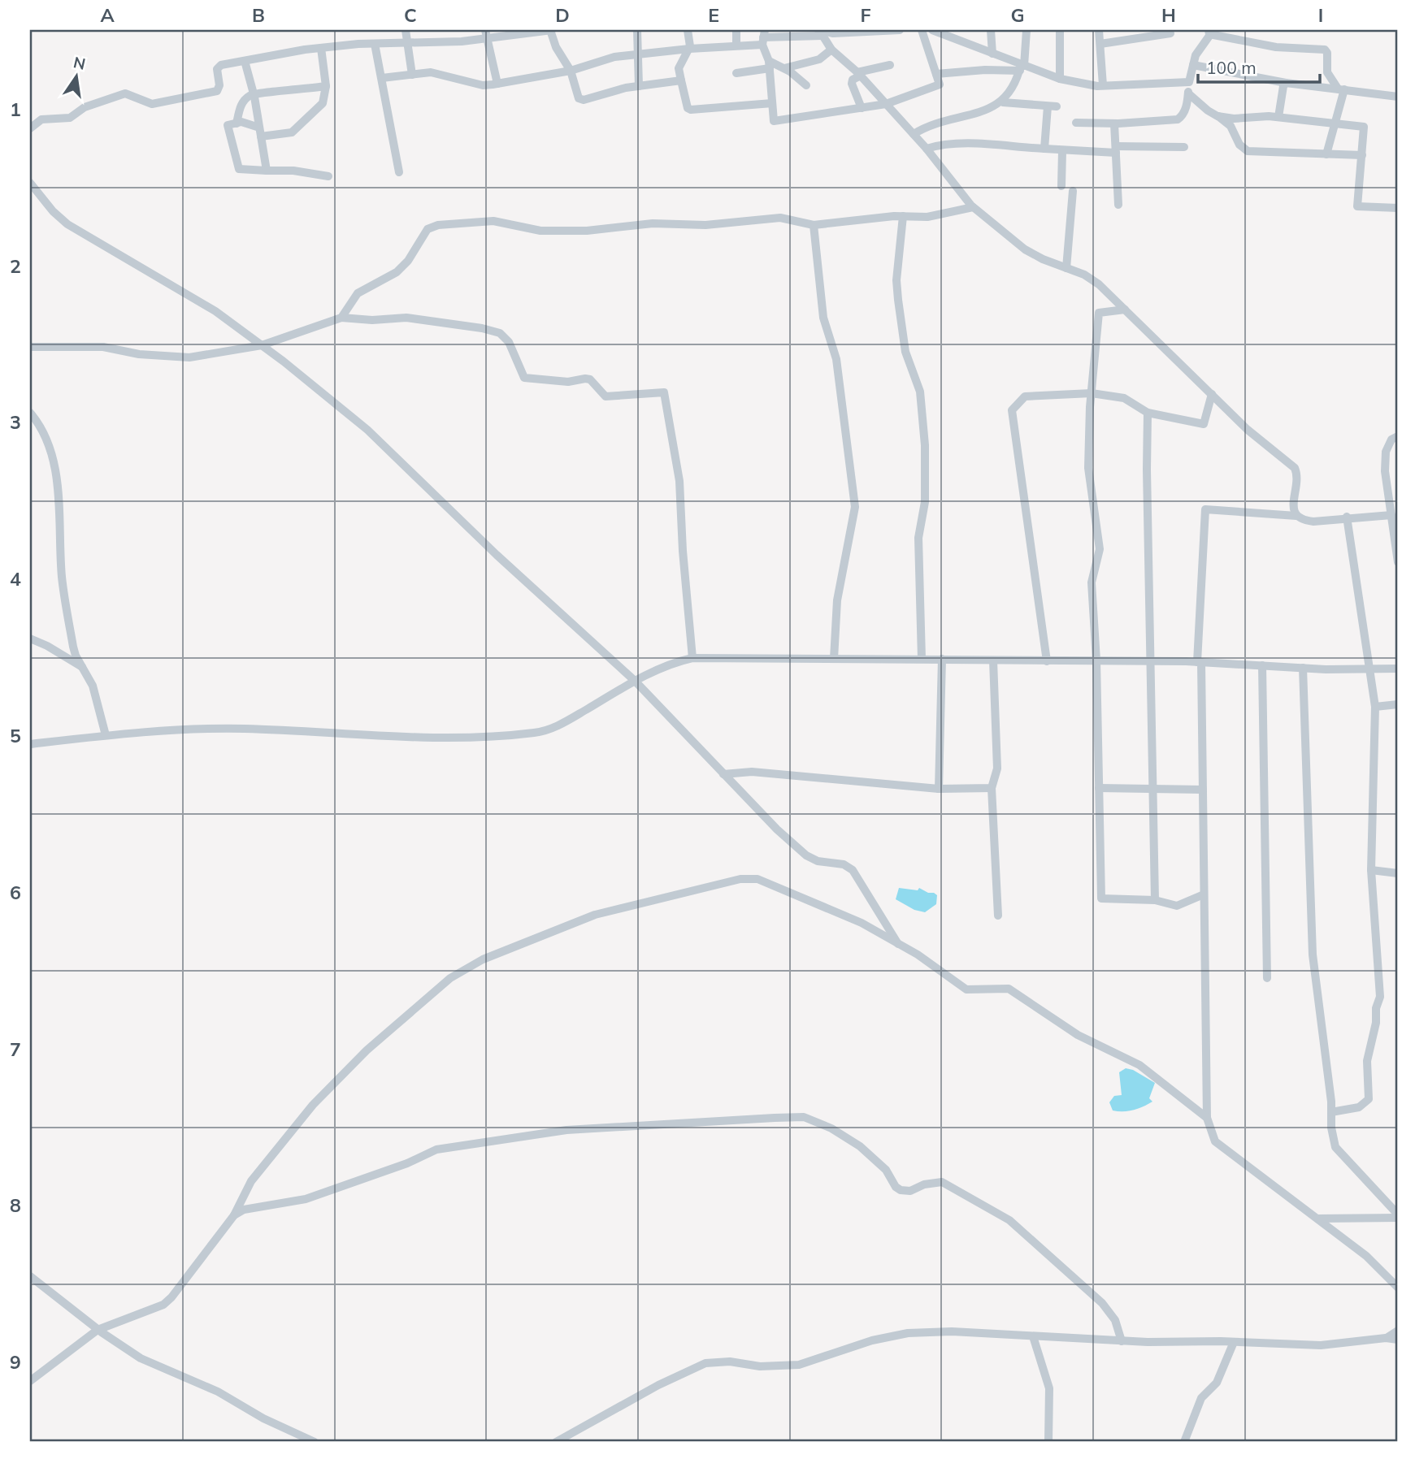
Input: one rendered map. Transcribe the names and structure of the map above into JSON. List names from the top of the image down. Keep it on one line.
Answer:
{"scale_bar":"100 m","north":"top","grid":{"columns":["A","B","C","D","E","F","G","H","I"],"rows":["1","2","3","4","5","6","7","8","9"]}}
